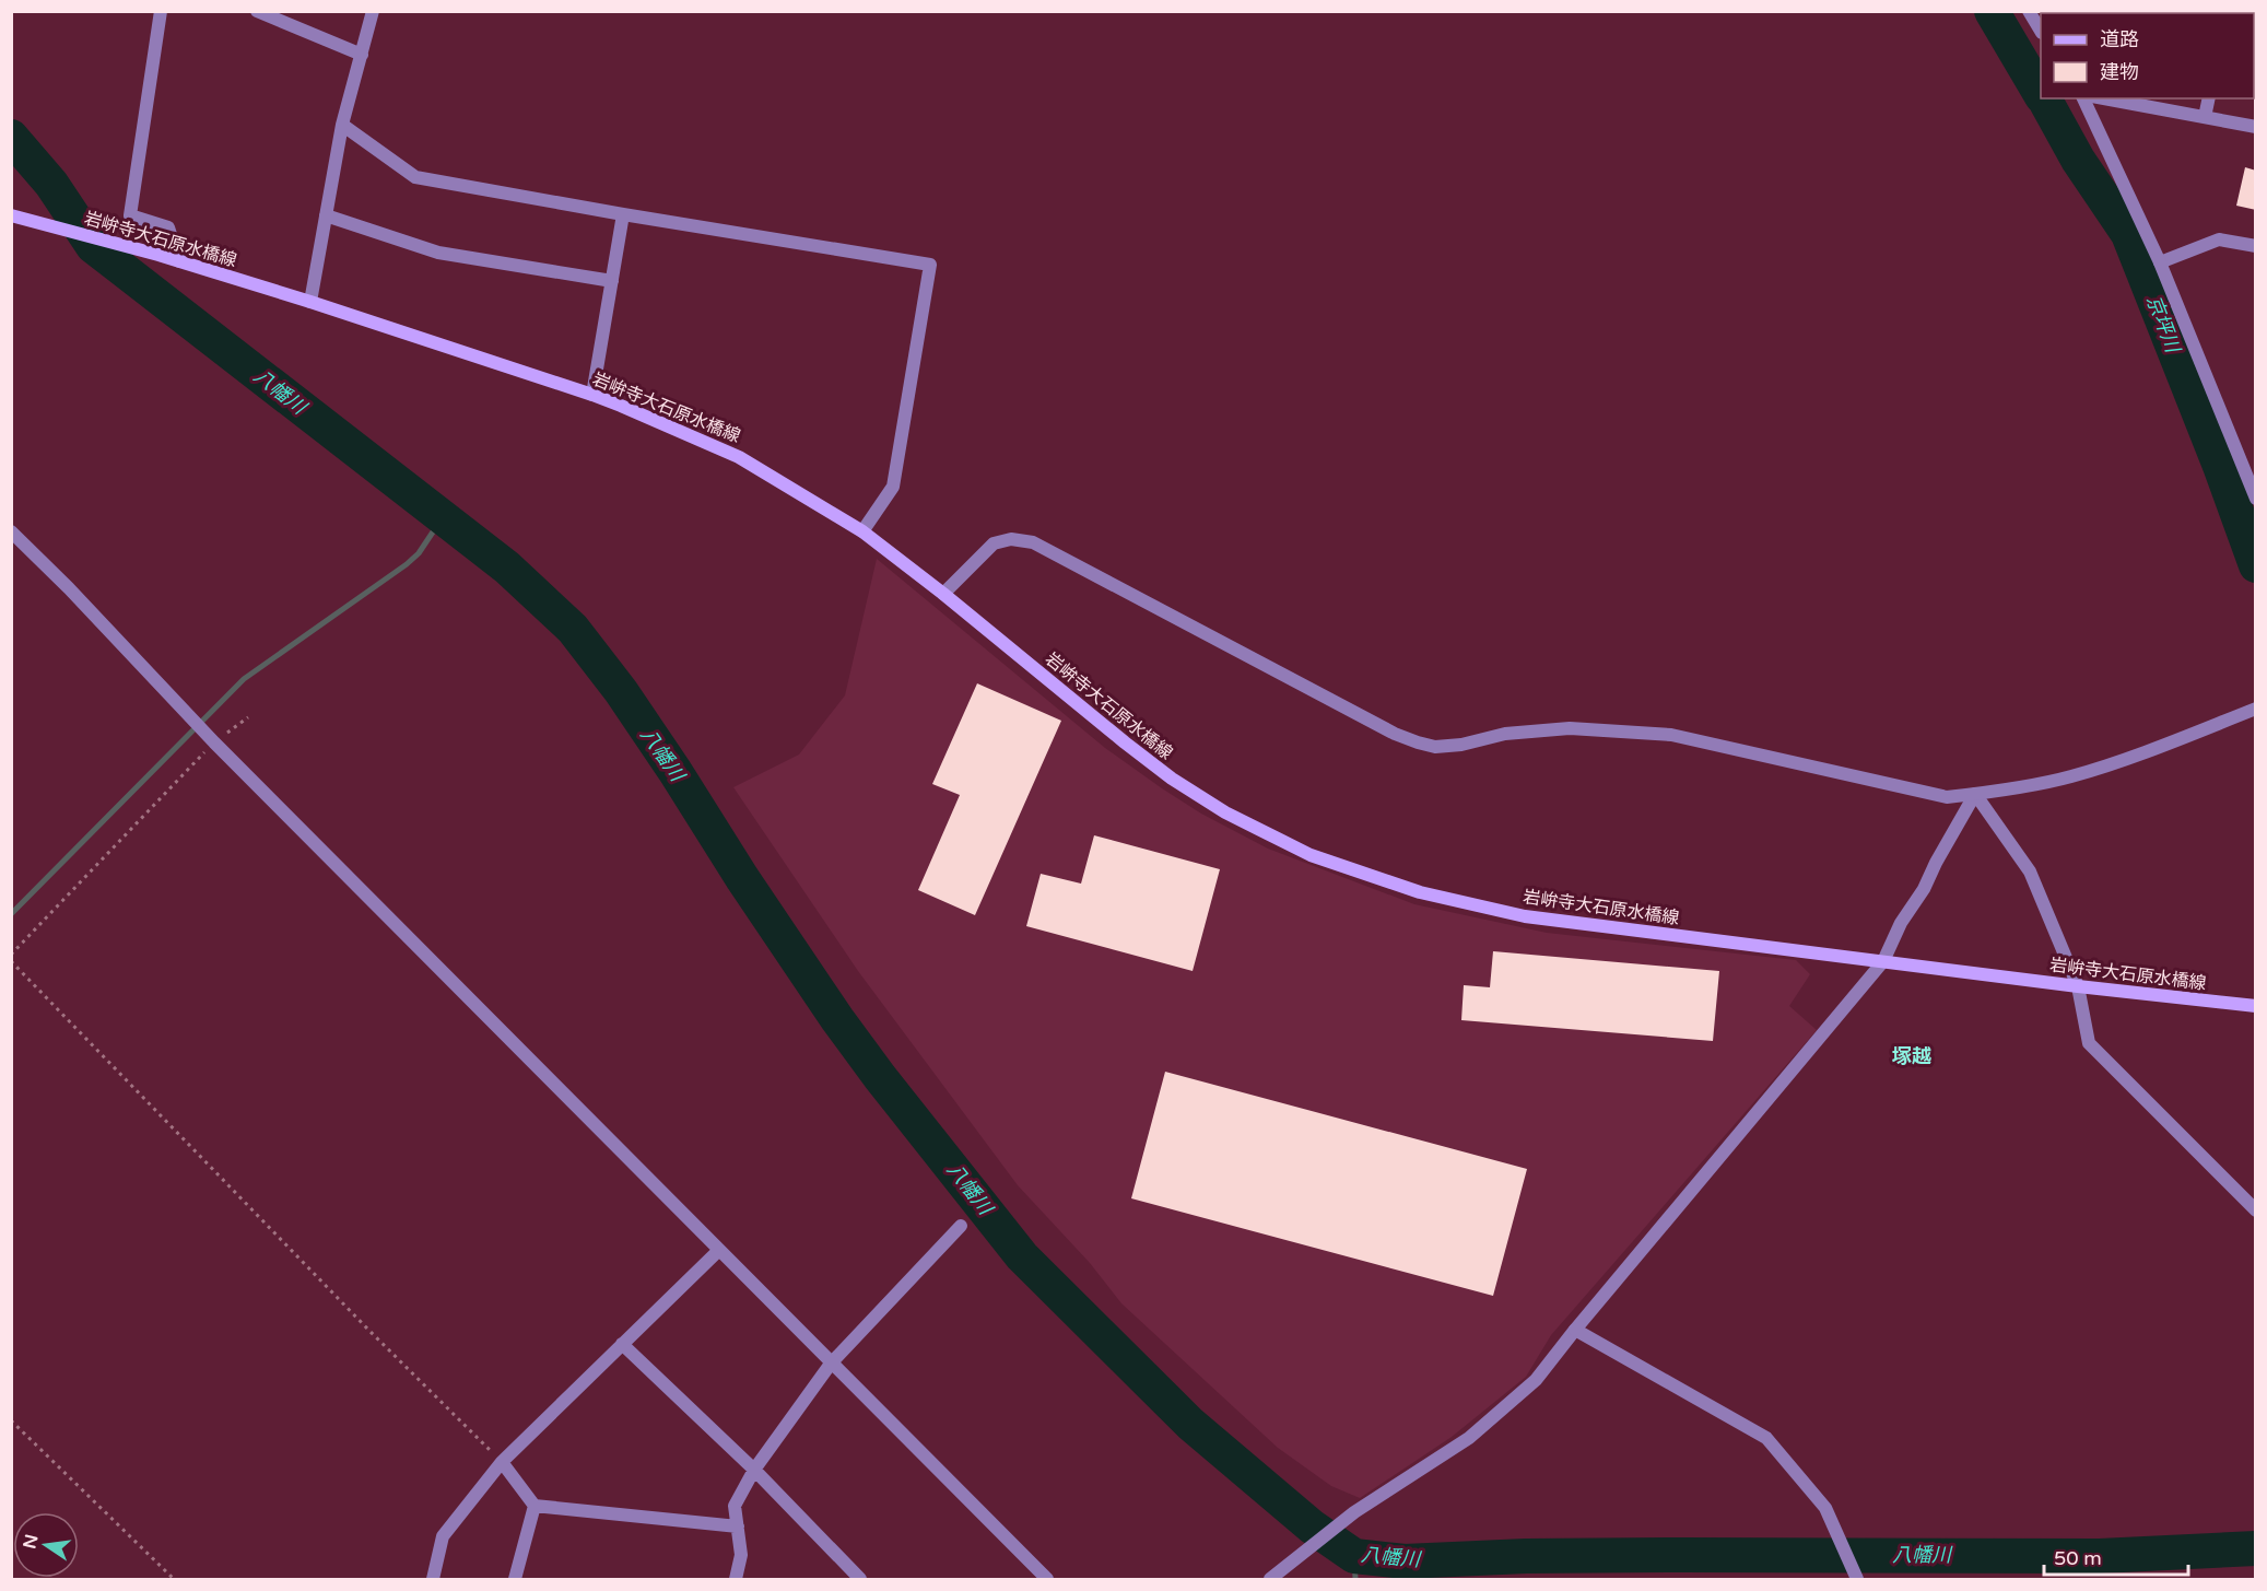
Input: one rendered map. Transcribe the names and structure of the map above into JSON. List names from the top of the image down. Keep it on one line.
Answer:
{"streets":{"main road":["岩峅寺大石原水橋線"]},"districts":["塚越"],"water":["京坪川","八幡川"],"legend":["道路","建物"],"scale_bar":"50 m","north":"left"}
